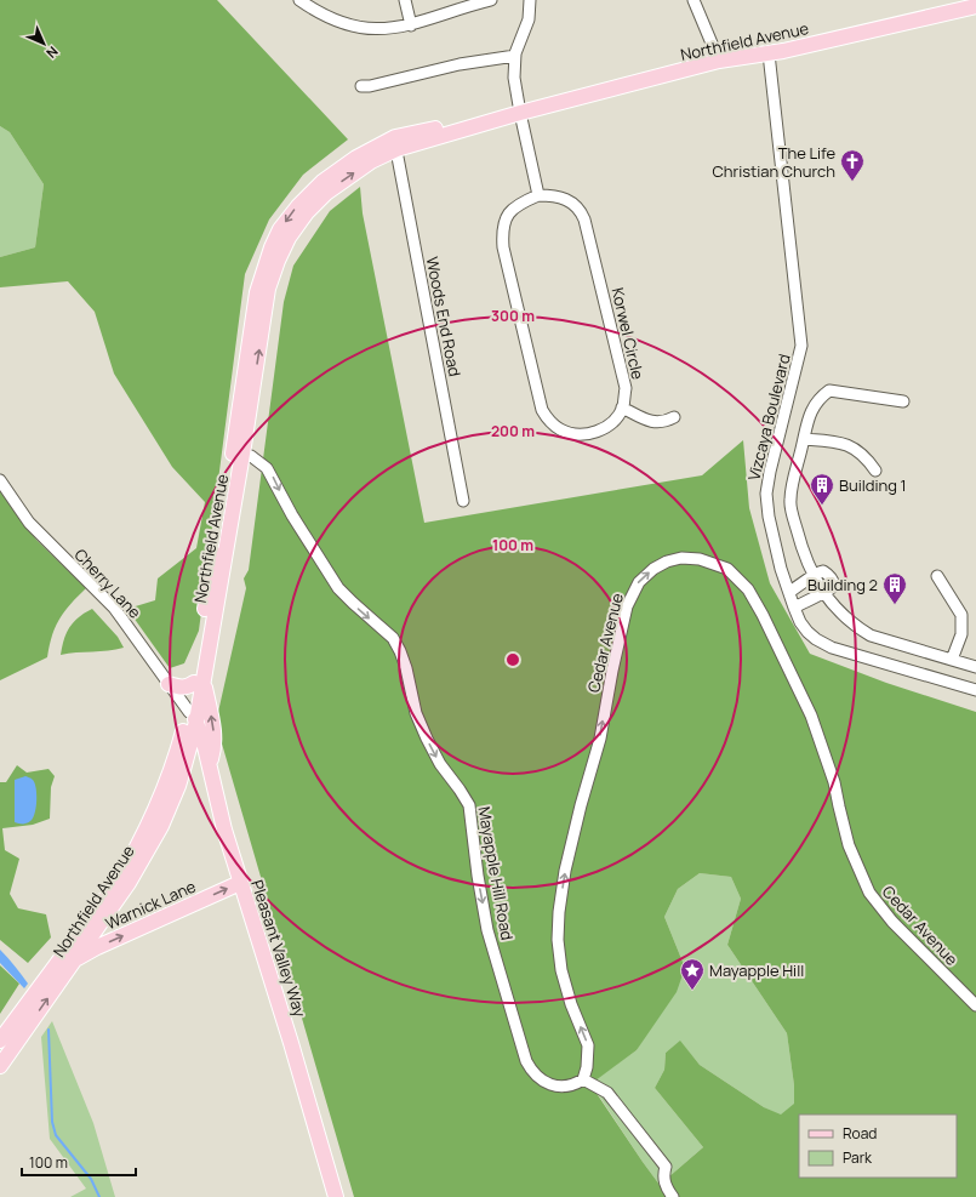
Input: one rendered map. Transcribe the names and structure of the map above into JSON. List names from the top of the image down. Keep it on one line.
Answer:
{"streets":{"main road":["Northfield Avenue","Warnick Lane","Pleasant Valley Way"],"street":["Woods End Road","Korwel Circle","Vizcaya Boulevard","Cherry Lane","Cedar Avenue","Mayapple Hill Road"]},"crossings":[["Northfield Avenue","Woods End Road"],["Northfield Avenue","Vizcaya Boulevard"],["Northfield Avenue","Cherry Lane"],["Northfield Avenue","Mayapple Hill Road"],["Northfield Avenue","Warnick Lane"],["Northfield Avenue","Pleasant Valley Way"],["Cherry Lane","Pleasant Valley Way"],["Cedar Avenue","Mayapple Hill Road"],["Warnick Lane","Pleasant Valley Way"]],"one_way":["Mayapple Hill Road","Warnick Lane"],"places":{"church":["The Life Christian Church"],"building":["Building 1","Building 2"],"place":["Mayapple Hill"]},"legend":["Road","Park"],"scale_bar":"100 m","north":"bottom right","rings":["300 m","200 m","100 m"]}
